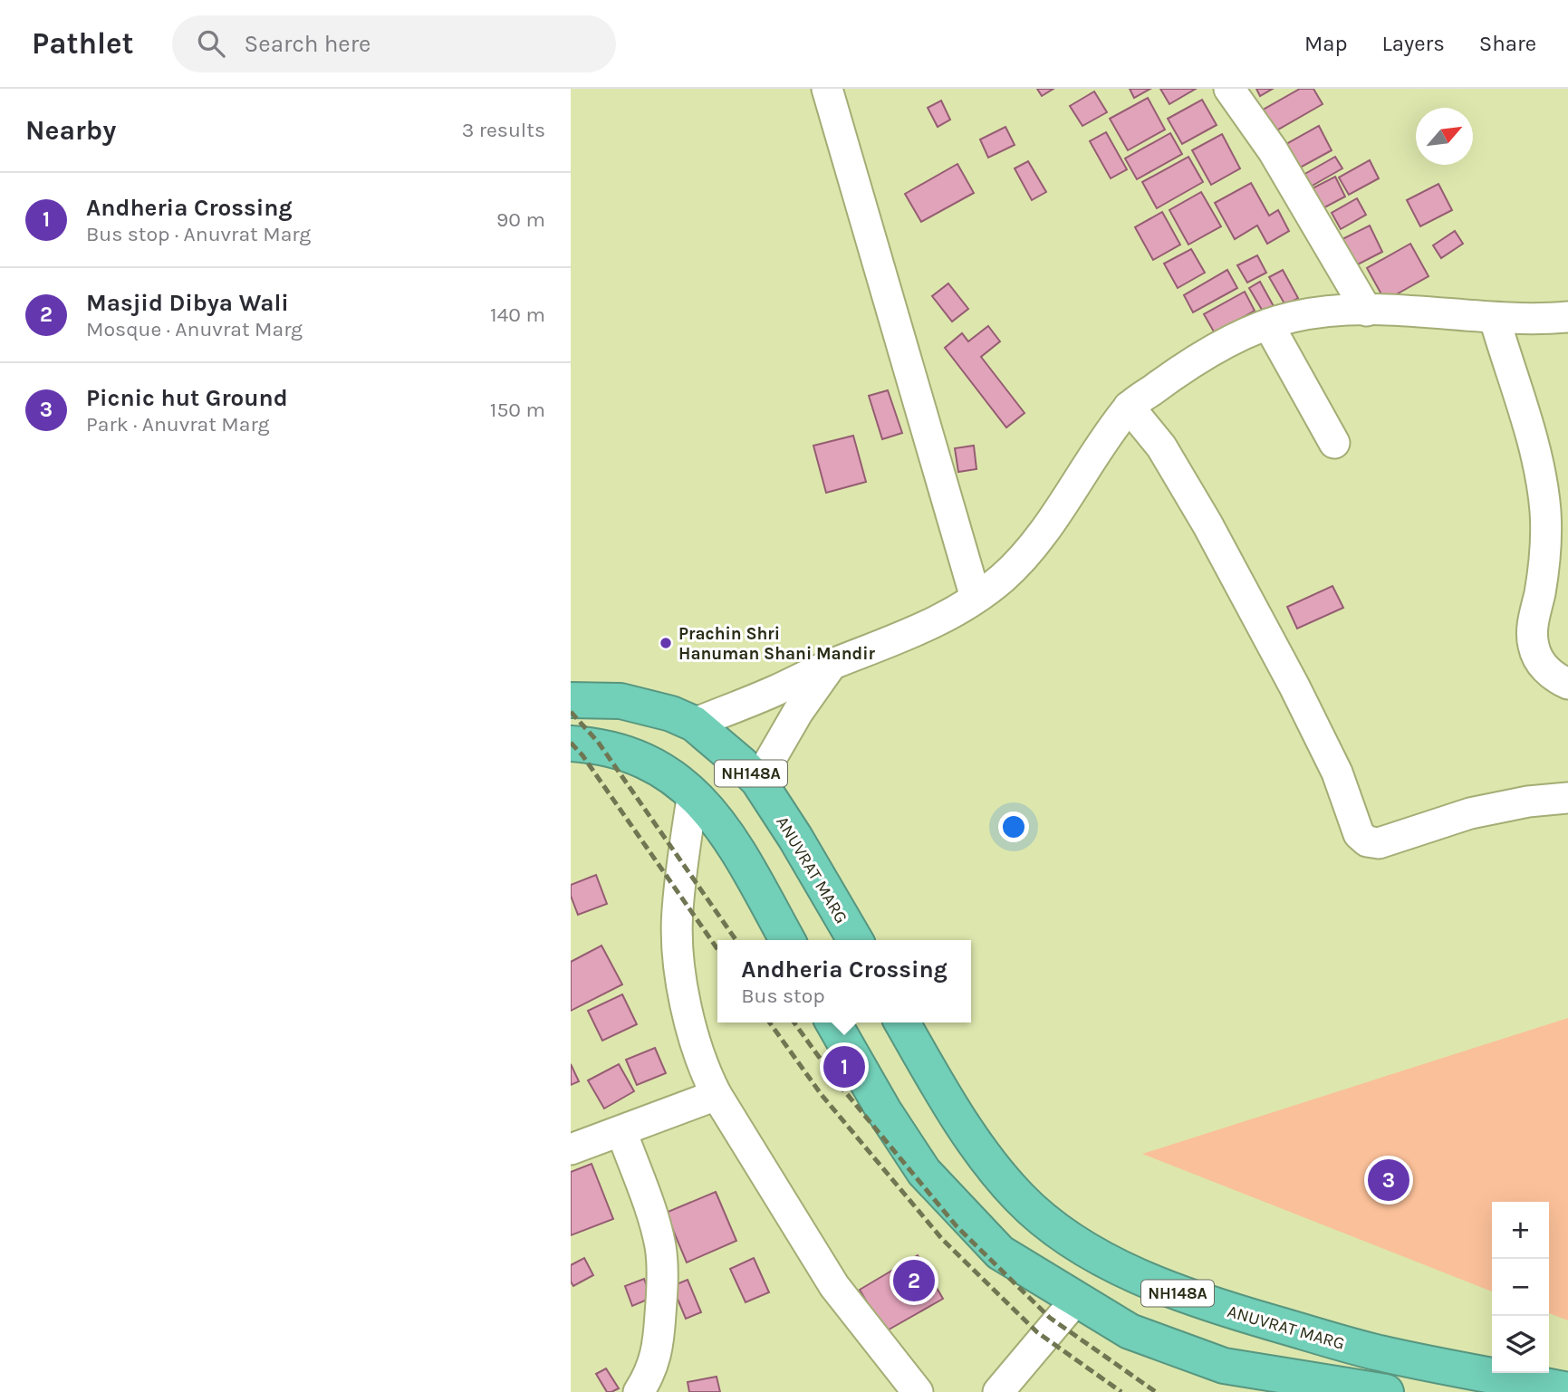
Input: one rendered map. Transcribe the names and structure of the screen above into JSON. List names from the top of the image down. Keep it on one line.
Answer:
{"streets":{"highway":["NH148A","ANUVRAT MARG"]},"places":["Prachin Shri Hanuman Shani Mandir"],"north":"top right","page":{"header":"Pathlet","search":"Search here","nav":["Map","Layers","Share"],"heading":["Nearby","3 results"],"list":[{"mark":"1","name":"Andheria Crossing","note":"Bus stop · Anuvrat Marg","value":"90 m"},{"mark":"2","name":"Masjid Dibya Wali","note":"Mosque · Anuvrat Marg","value":"140 m"},{"mark":"3","name":"Picnic hut Ground","note":"Park · Anuvrat Marg","value":"150 m"}],"popup":["Andheria Crossing","Bus stop"],"pins":["1","3","2"],"map_buttons":["+","−"]}}
